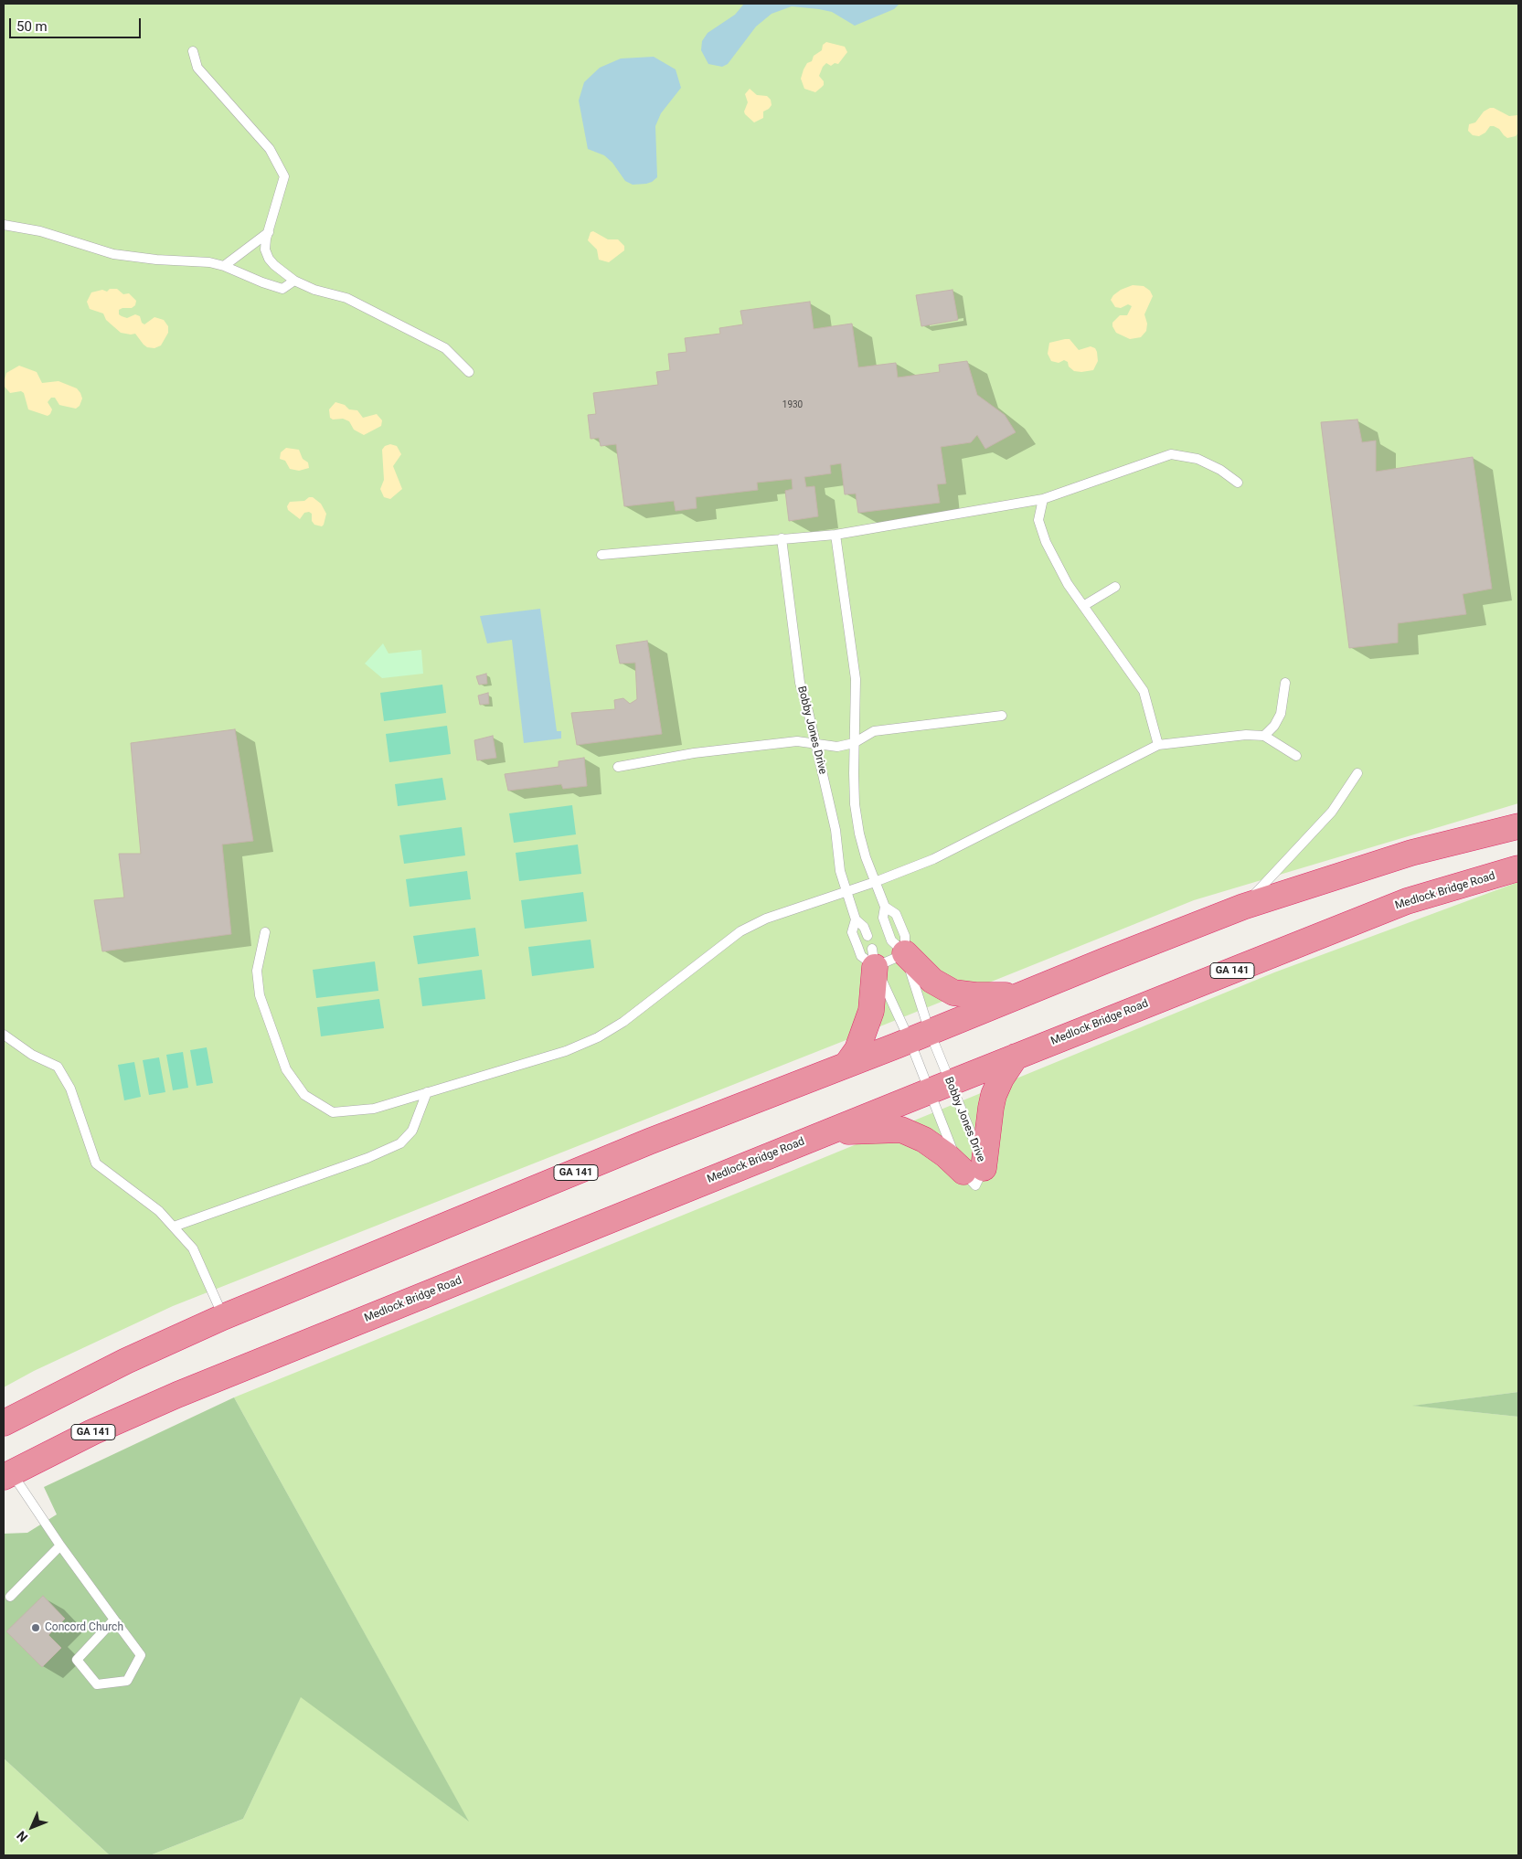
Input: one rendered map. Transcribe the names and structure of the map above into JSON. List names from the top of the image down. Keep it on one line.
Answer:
{"streets":{"highway":["Medlock Bridge Road","GA 141"],"lane":["Bobby Jones Drive"]},"crossings":[["Bobby Jones Drive","Medlock Bridge Road"],["Bobby Jones Drive","GA 141"]],"places":["Concord Church"],"house_numbers":["1930"],"scale_bar":"50 m","north":"bottom left"}
